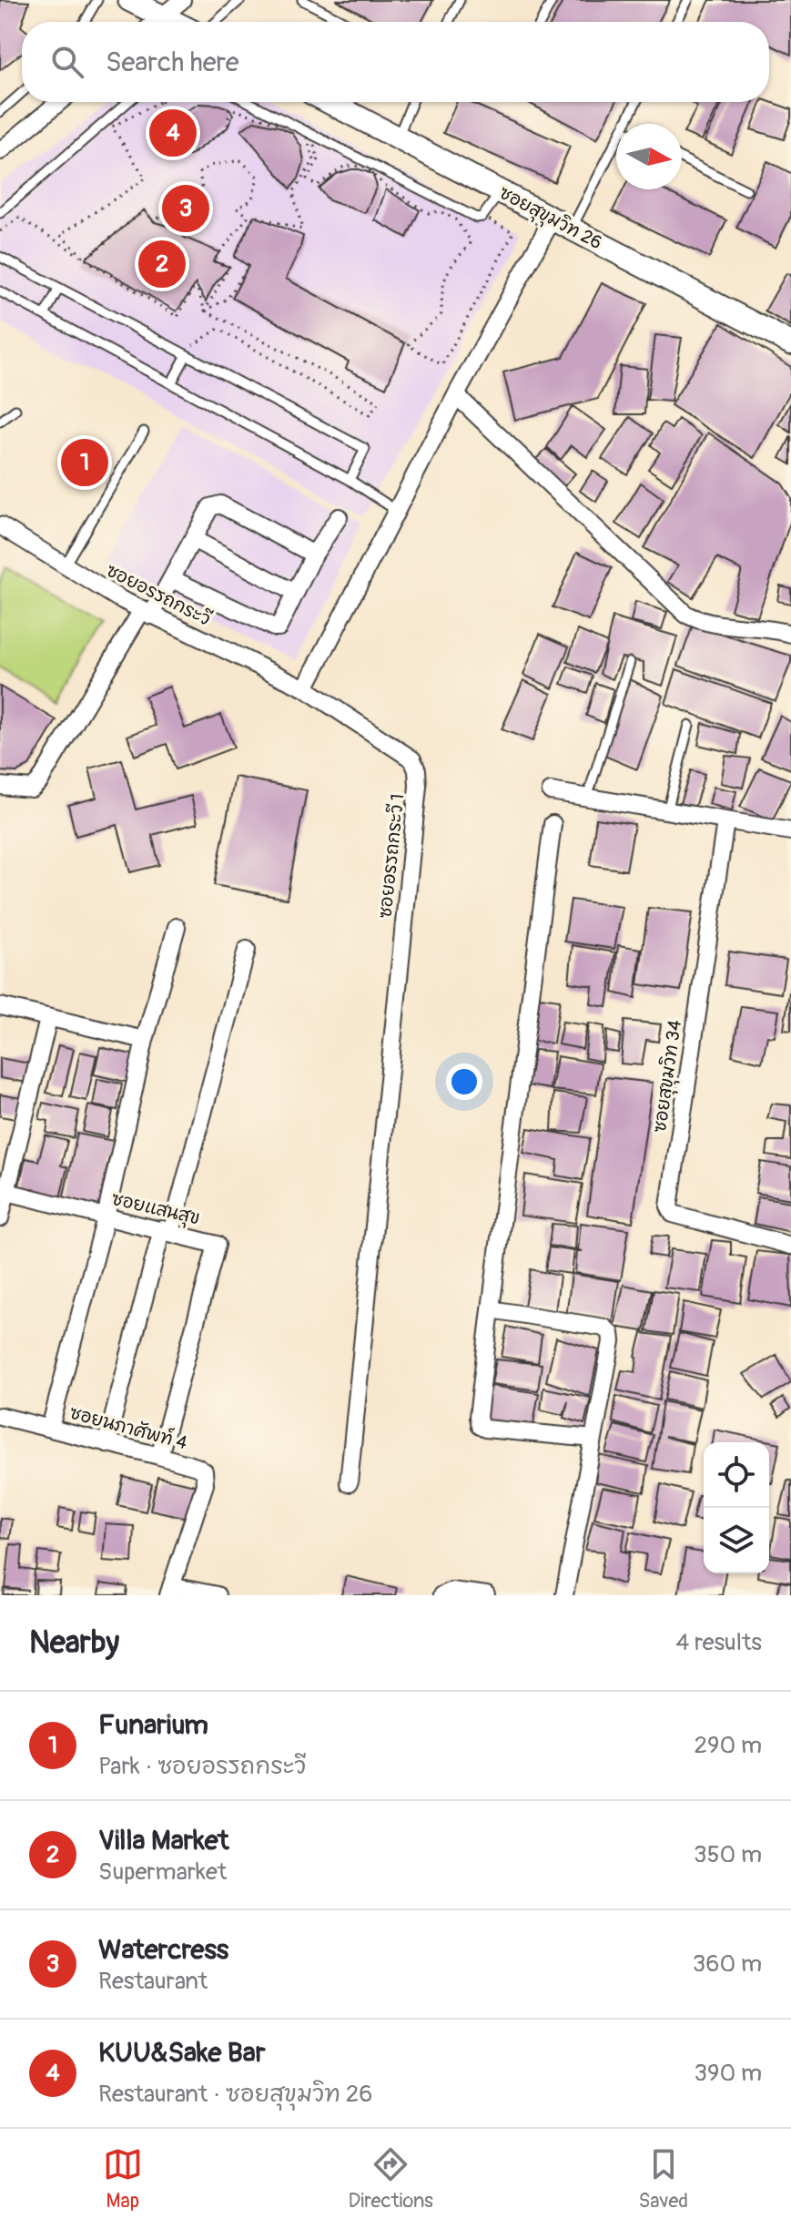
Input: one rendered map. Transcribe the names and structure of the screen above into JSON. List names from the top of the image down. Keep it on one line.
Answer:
{"streets":{"street":["ซอยสุขุมวิท 26","ซอยอรรถกระวี","ซอยอรรถกระวี 1","ซอยสุขุมวิท 34","ซอยแสนสุข","ซอยนภาศัพท์ 4"]},"crossings":[["ซอยอรรถกระวี","ซอยอรรถกระวี 1"],["ซอยแสนสุข","ซอยนภาศัพท์ 4"]],"north":"right","page":{"search":"Search here","pins":["4","3","2","1"],"heading":["Nearby","4 results"],"list":[{"mark":"1","name":"Funarium","note":"Park · ซอยอรรถกระวี","value":"290 m"},{"mark":"2","name":"Villa Market","note":"Supermarket","value":"350 m"},{"mark":"3","name":"Watercress","note":"Restaurant","value":"360 m"},{"mark":"4","name":"KUU&Sake Bar","note":"Restaurant · ซอยสุขุมวิท 26","value":"390 m"}],"nav":["Map","Directions","Saved"]}}
